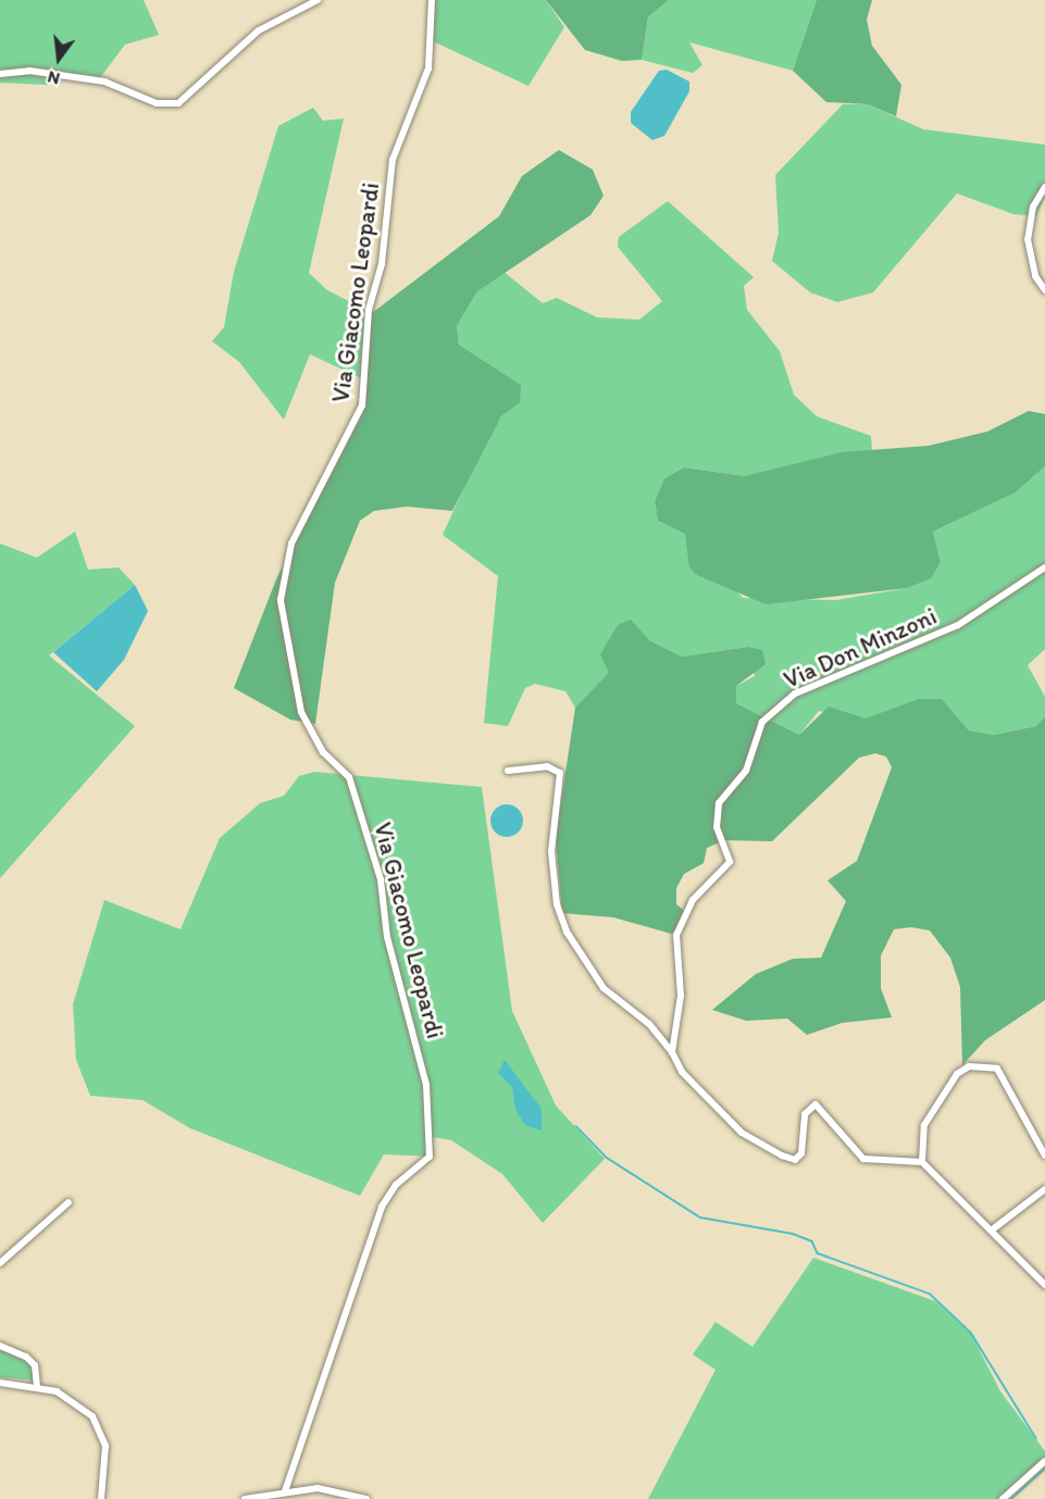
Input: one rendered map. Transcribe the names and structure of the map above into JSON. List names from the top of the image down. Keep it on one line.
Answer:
{"streets":{"street":["Via Giacomo Leopardi","Via Don Minzoni"]},"north":"bottom"}
